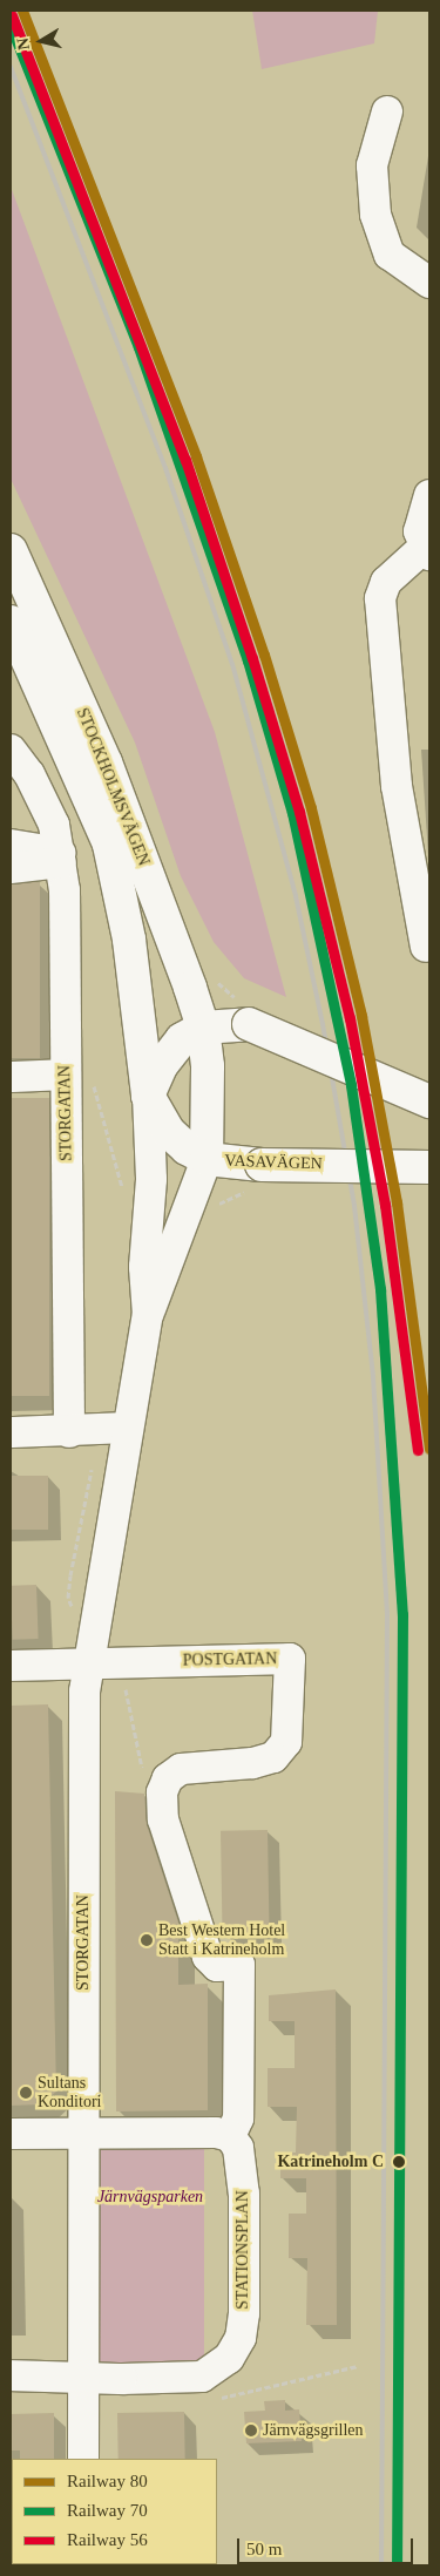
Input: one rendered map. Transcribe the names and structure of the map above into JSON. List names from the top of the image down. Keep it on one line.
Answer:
{"streets":{"main road":["STOCKHOLMSVÄGEN","VASAVÄGEN"],"street":["STORGATAN","POSTGATAN","STATIONSPLAN"]},"crossings":[["STOCKHOLMSVÄGEN","STORGATAN"],["STOCKHOLMSVÄGEN","VASAVÄGEN"],["STORGATAN","VASAVÄGEN"],["STORGATAN","POSTGATAN"],["STORGATAN","STATIONSPLAN"],["POSTGATAN","STATIONSPLAN"]],"parks":["Järnvägsparken"],"places":["Best Western Hotel Statt i Katrineholm","Sultans Konditori","Katrineholm C","Järnvägsgrillen"],"lines":["rail line 80","rail line 56","rail line 70"],"legend":["Railway 80","Railway 70","Railway 56"],"scale_bar":"50 m","north":"left"}
